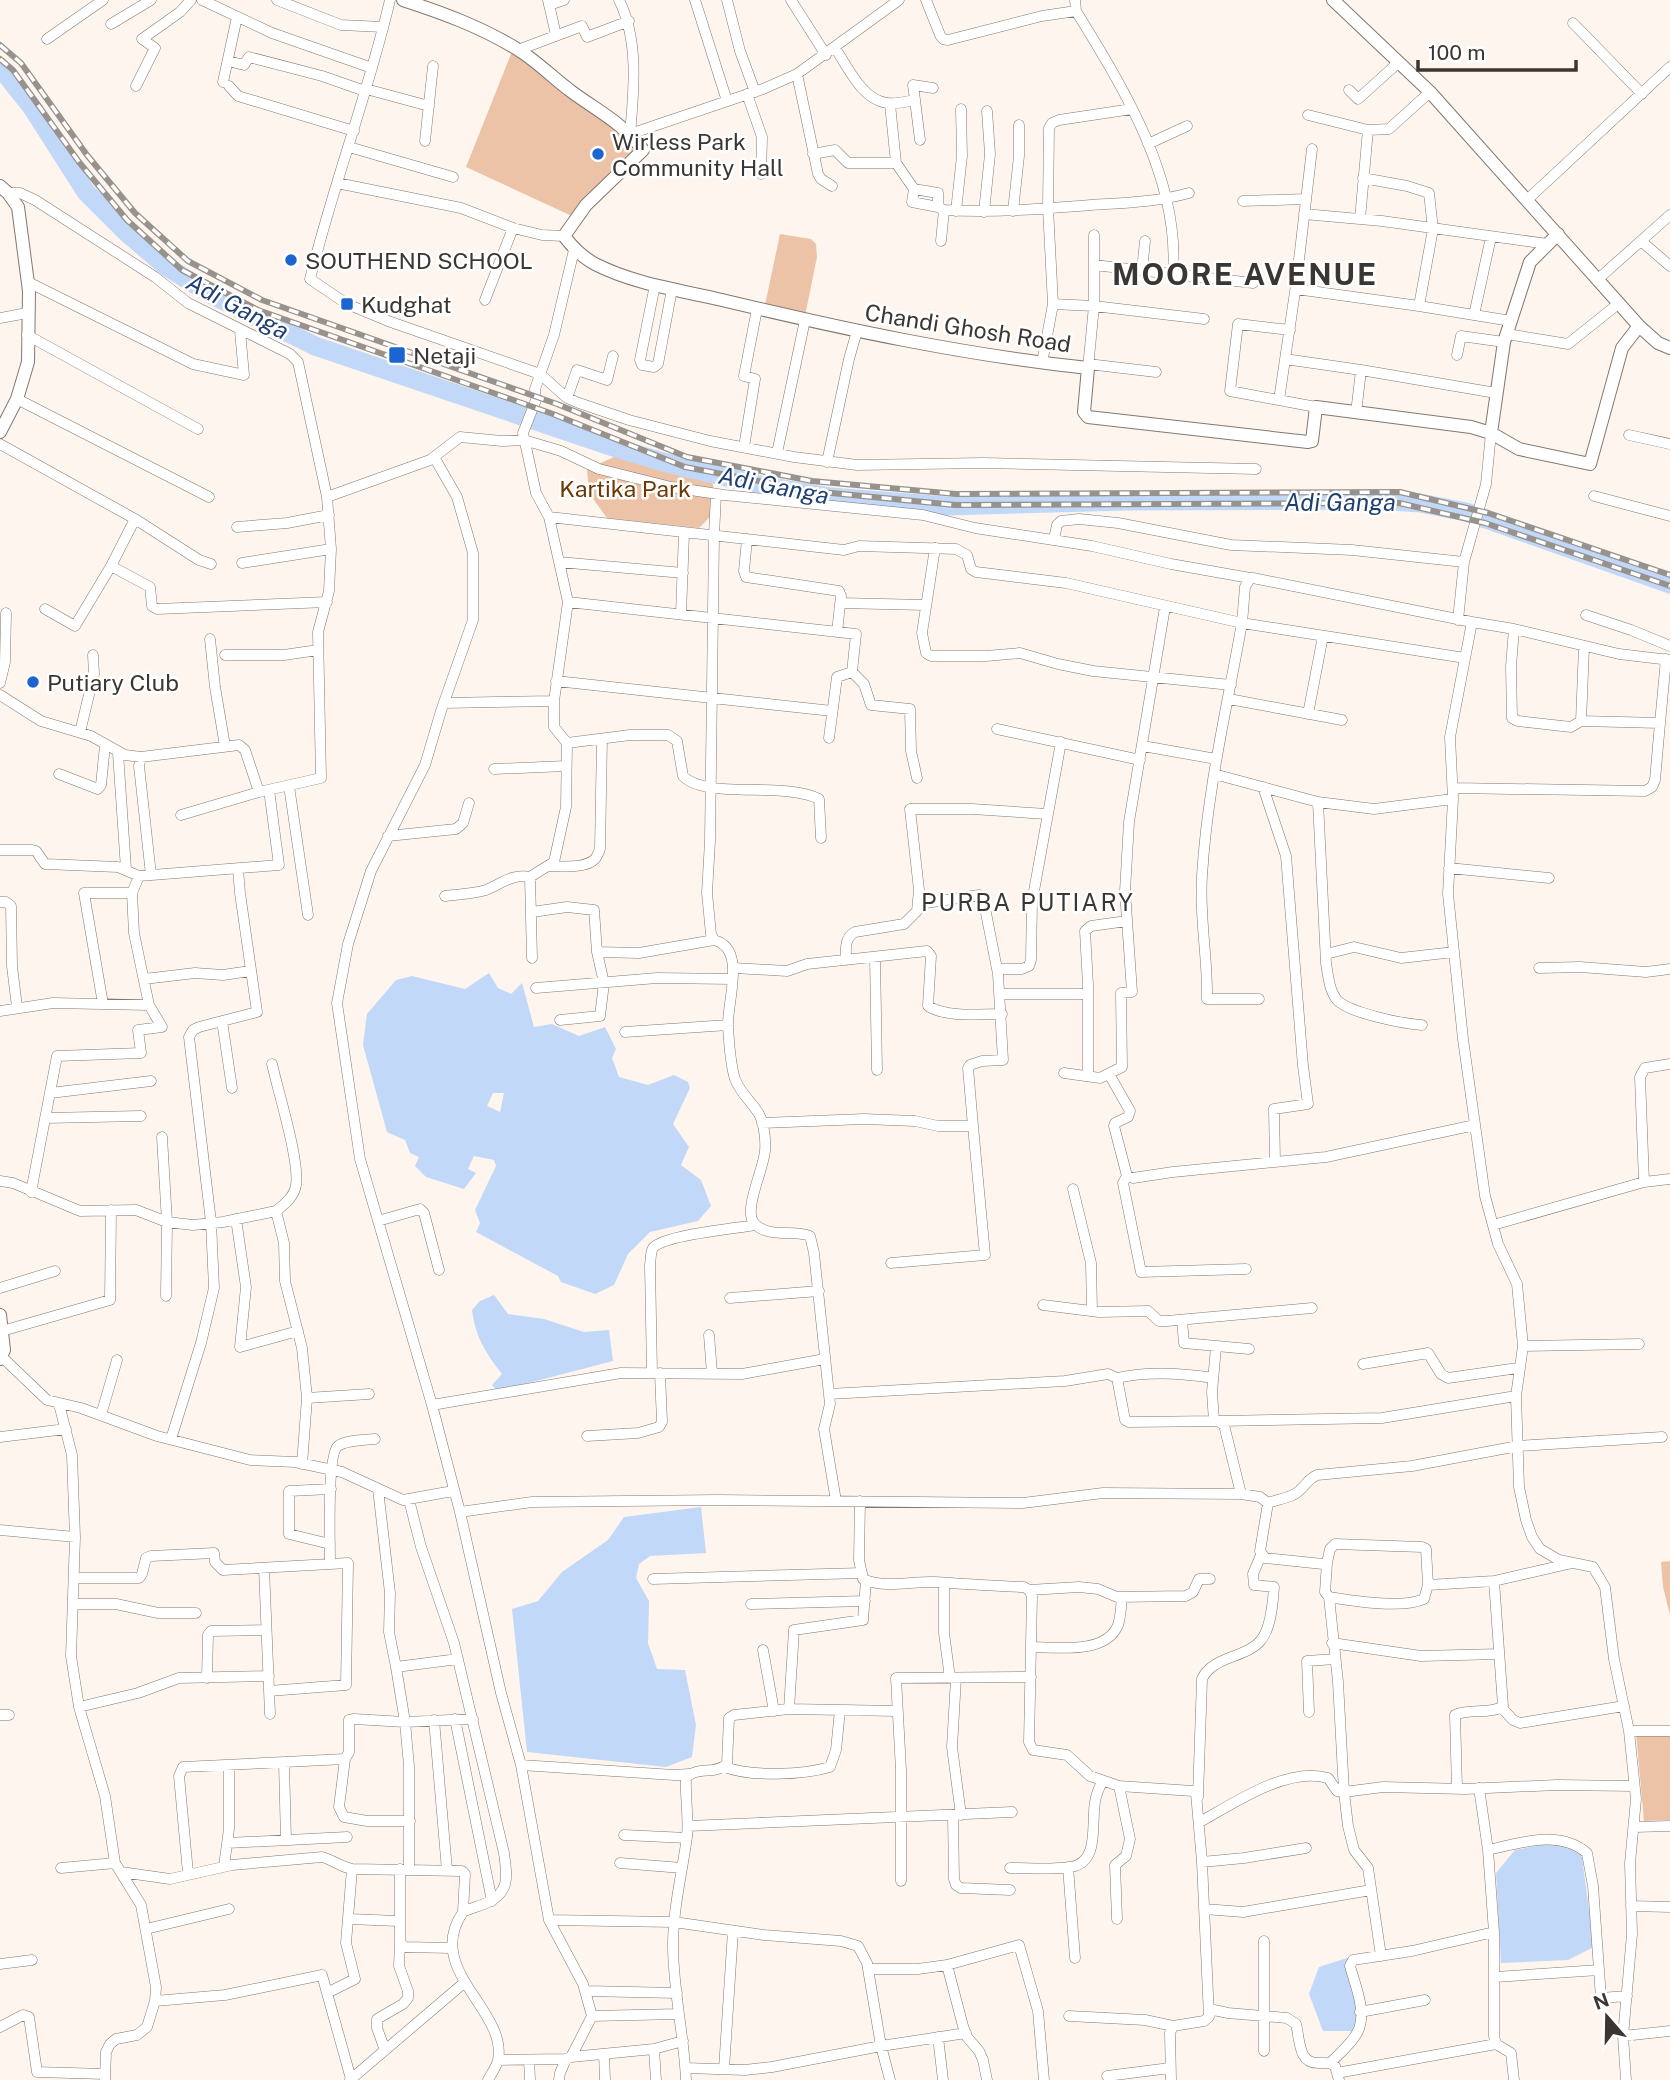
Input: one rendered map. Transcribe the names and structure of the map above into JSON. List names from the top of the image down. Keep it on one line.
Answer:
{"streets":{"street":["Chandi Ghosh Road"]},"districts":["MOORE AVENUE","PURBA PUTIARY"],"water":["Adi Ganga"],"parks":["Kartika Park"],"places":{"other":["Wirless Park Community Hall","SOUTHEND SCHOOL","Putiary Club"],"transit":["Kudghat","Netaji"]},"scale_bar":"100 m","north":"top"}
